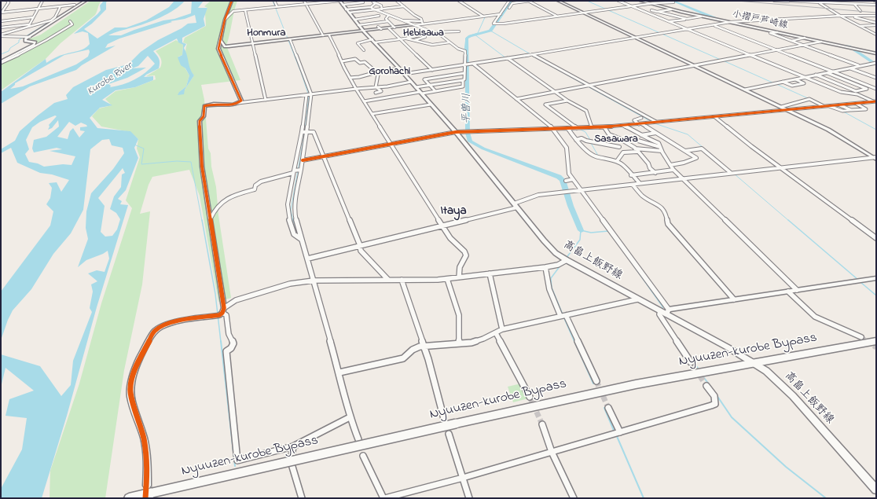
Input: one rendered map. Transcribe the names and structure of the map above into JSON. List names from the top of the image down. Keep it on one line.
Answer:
{"streets":{"highway":["Nyuuzen-kurobe Bypass"],"main road":["小摺戸芦崎線","高畠上飯野線"]},"crossings":[["高畠上飯野線","Nyuuzen-kurobe Bypass"]],"districts":["Honmura","Hebisawa","Gorohachi","Sasawara","Itaya"],"water":["Kurobe River","平曽川"]}
